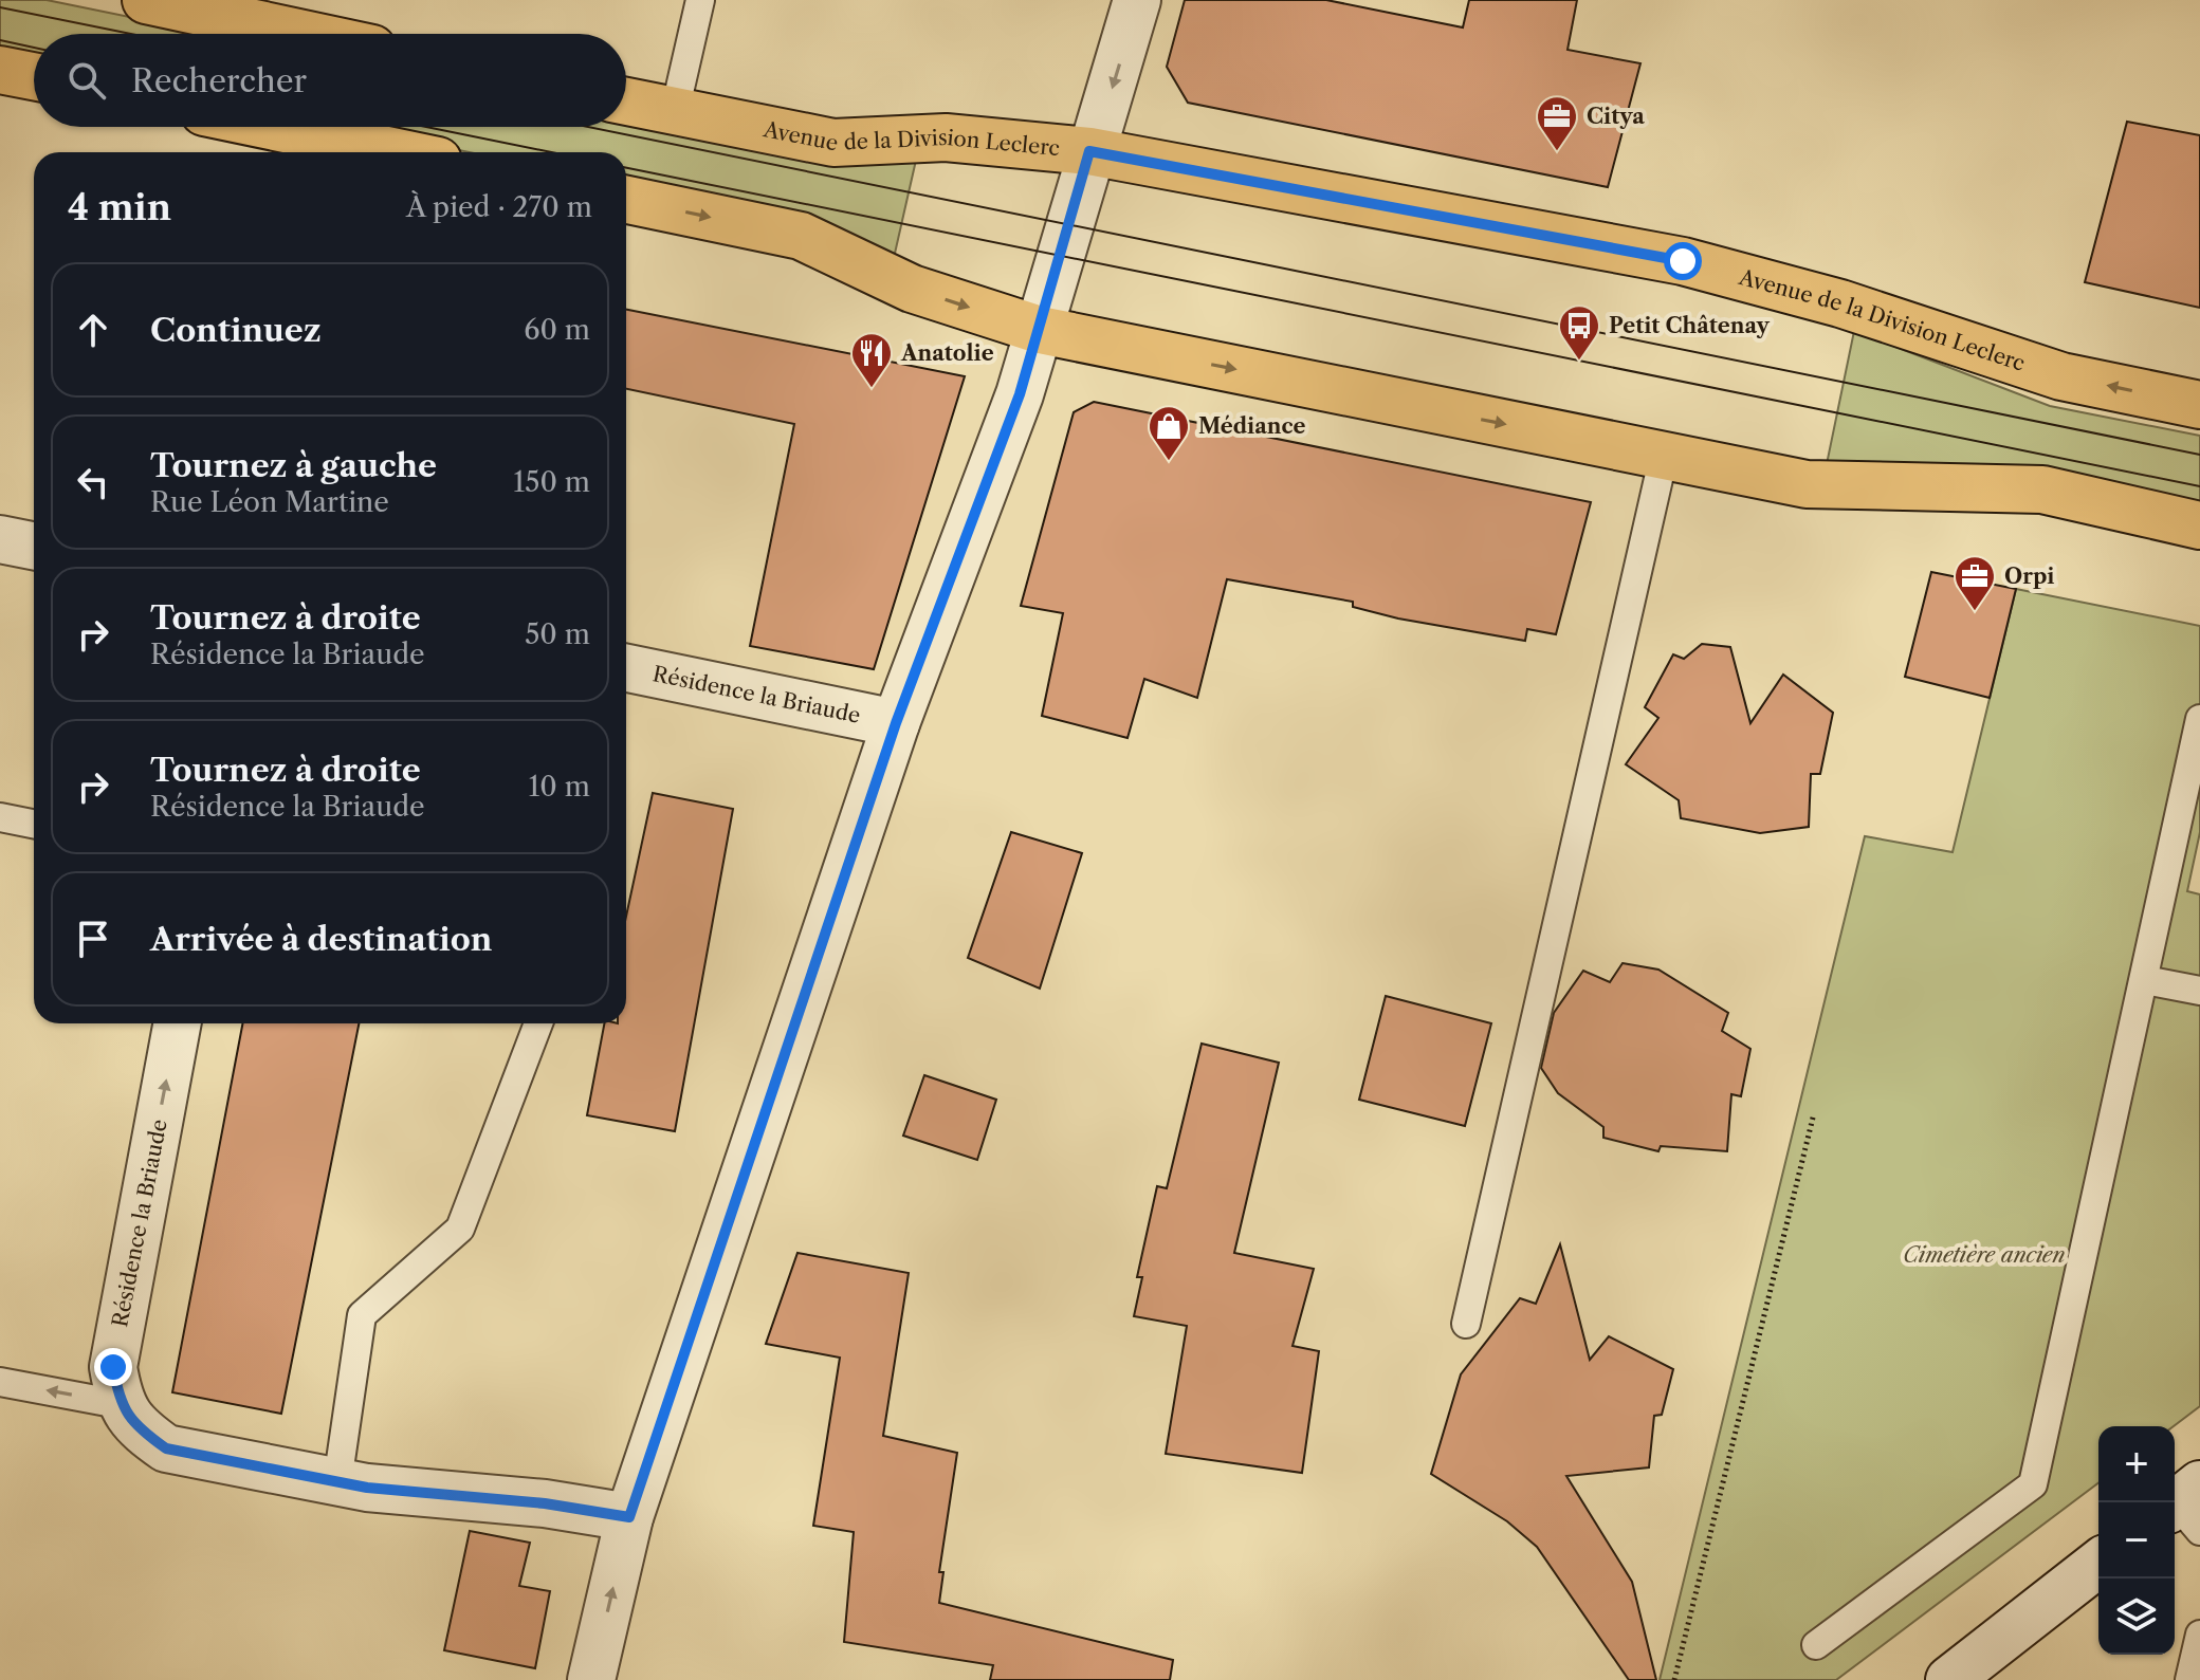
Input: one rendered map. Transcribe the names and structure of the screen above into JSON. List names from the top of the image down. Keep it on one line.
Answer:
{"streets":{"main road":["Avenue de la Division Leclerc"],"street":["Résidence la Briaude"]},"one_way":["Résidence la Briaude"],"parks":["Cimetière ancien"],"places":{"office":["Citya","Orpi"],"bus stop":["Petit Châtenay"],"restaurant":["Anatolie"],"shop":["Médiance"]},"page":{"search":"Rechercher","heading":["4 min","À pied · 270 m"],"list":[["Continuez","60 m"],["Tournez à gauche","Rue Léon Martine","150 m"],["Tournez à droite","Résidence la Briaude","50 m"],["Tournez à droite","Résidence la Briaude","10 m"],"Arrivée à destination"],"map_buttons":["+","−"]}}
